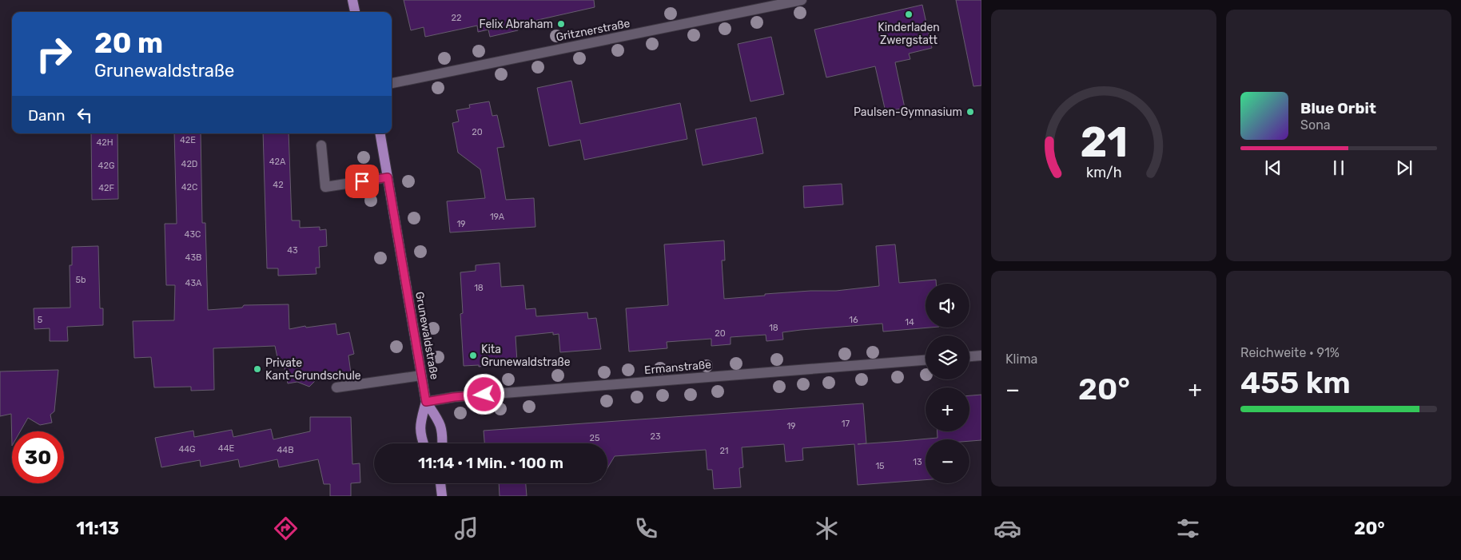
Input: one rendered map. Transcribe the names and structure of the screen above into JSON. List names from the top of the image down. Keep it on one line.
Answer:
{"streets":{"main road":["Grunewaldstraße"],"street":["Gritznerstraße","Ermanstraße"]},"crossings":[["Grunewaldstraße","Ermanstraße"]],"places":["Kinderladen Zwergstatt","Felix Abraham","Paulsen-Gymnasium","Kita Grunewaldstraße","Private Kant-Grundschule"],"house_numbers":["22","20","42E","42H","42A","42D","42G","42","42C","42F","19A","19","43C","43","43B","5b","43A","18","5","16","14","18","20","17","19","23","25","44E","44G","44B","21","13","15"],"page":{"turn":["20 m","Grunewaldstraße"],"song":["Blue Orbit","Sona"],"then":"Dann","tile":["Klima",["Reichweite · 91%","455 km"]],"map_buttons":["+","−"],"heat":["−","20°","+"],"limit":"30","trip":"11:14 · 1 Min. · 100 m","tabs":["11:13","20°"],"gauge":["21","km/h"]}}
